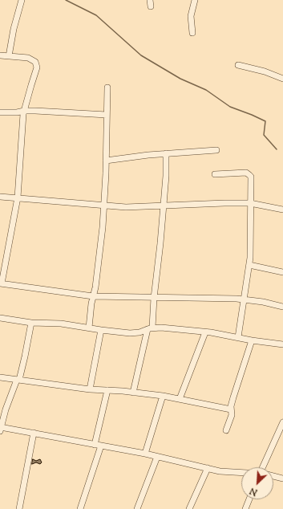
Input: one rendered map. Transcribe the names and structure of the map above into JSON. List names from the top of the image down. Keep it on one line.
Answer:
{"north":"bottom left"}
